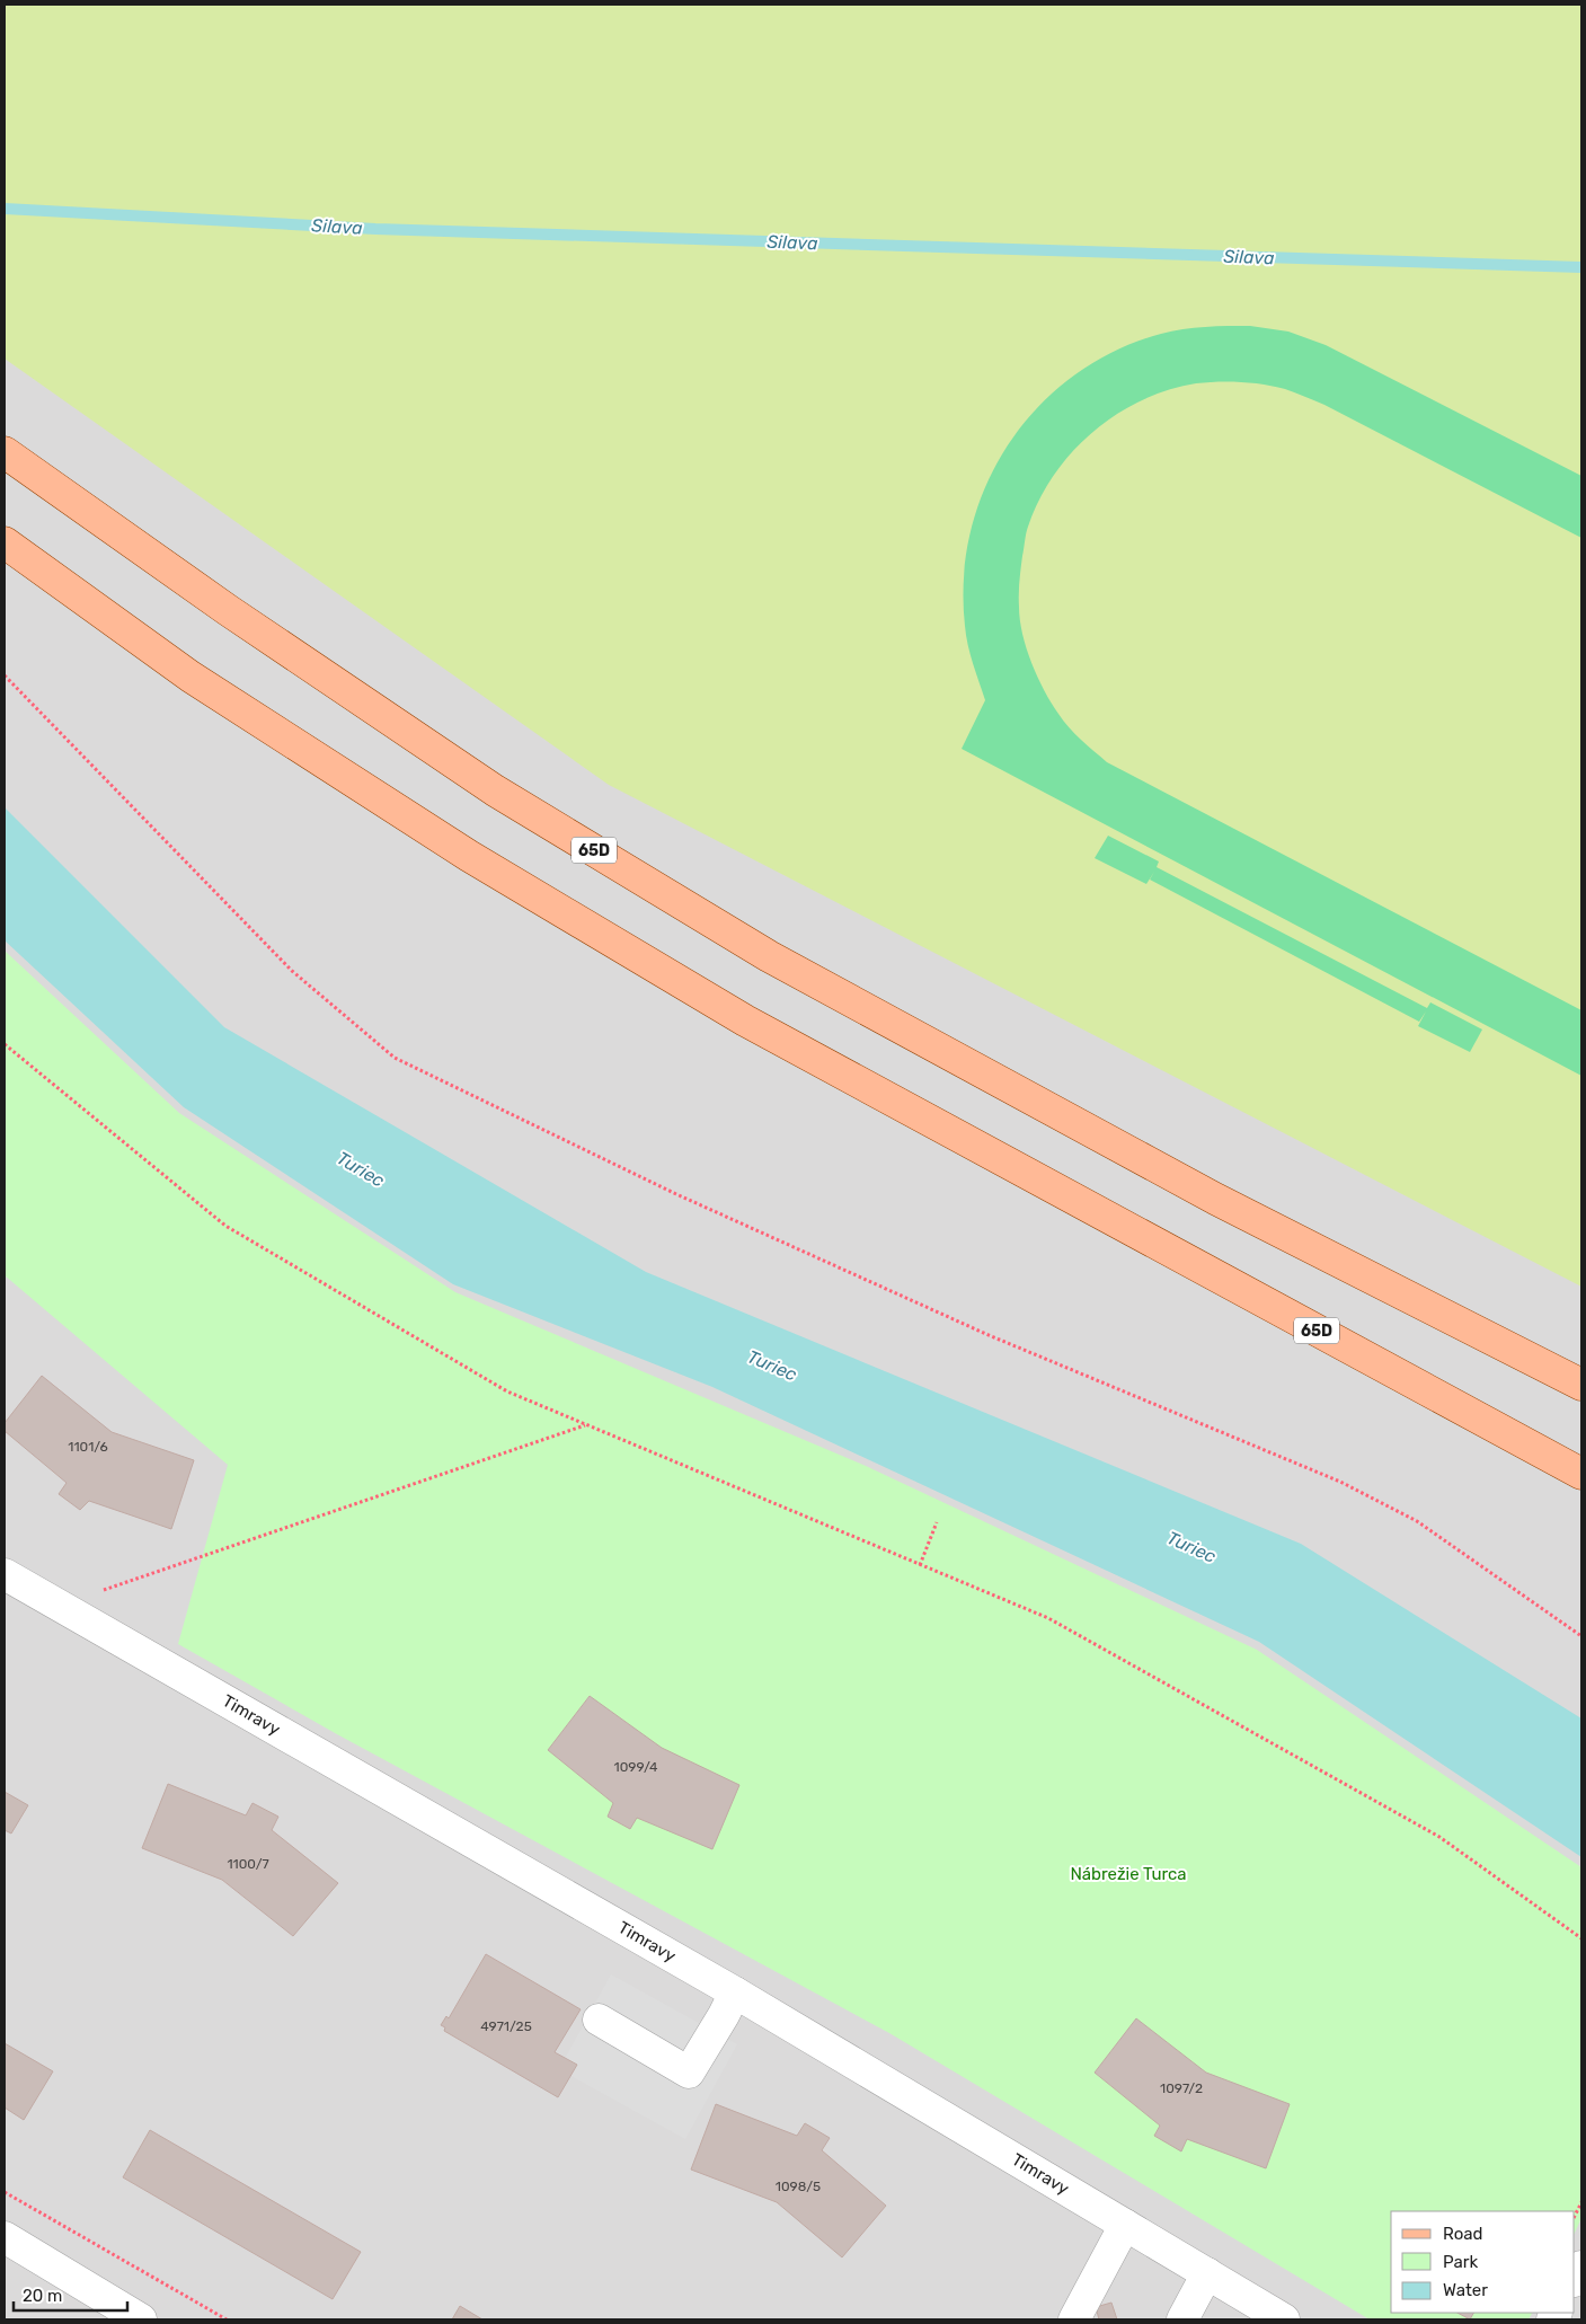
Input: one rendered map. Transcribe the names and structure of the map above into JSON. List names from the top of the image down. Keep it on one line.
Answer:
{"streets":{"main road":["65D"],"street":["Timravy"]},"water":["Silava","Turiec"],"parks":["Nábrežie Turca"],"house_numbers":["1101/6","1099/4","1100/7","4971/25","1097/2","1098/5"],"legend":["Road","Park","Water"],"scale_bar":"20 m"}
